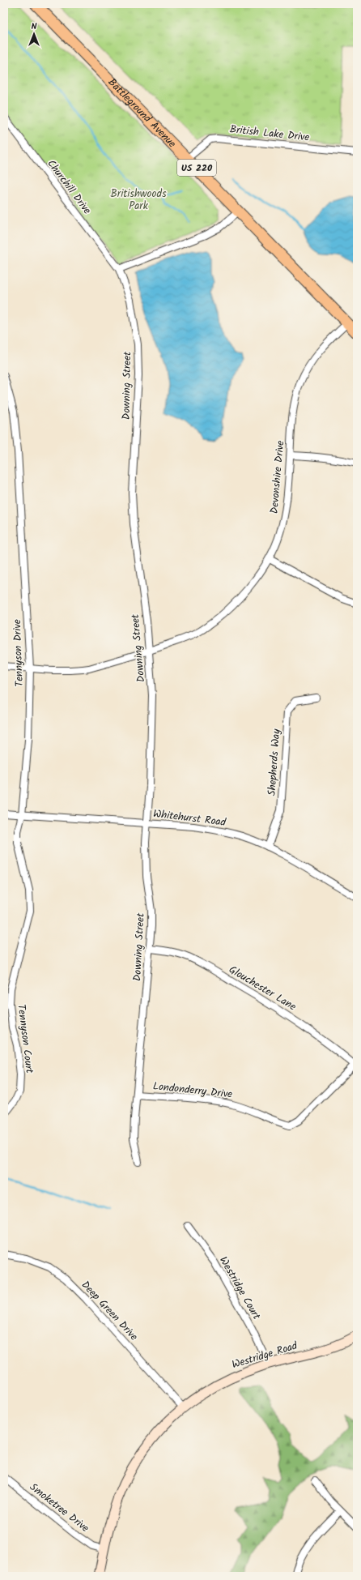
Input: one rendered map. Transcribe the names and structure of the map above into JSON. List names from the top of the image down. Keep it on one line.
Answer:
{"streets":{"main road":["Battleground Avenue","US 220","Westridge Road"],"street":["British Lake Drive","Churchill Drive","Downing Street","Devonshire Drive","Tennyson Drive","Shepherds Way","Whitehurst Road","Glouchester Lane","Tennyson Court","Londonderry Drive","Westridge Court","Deep Green Drive","Smoketree Drive"]},"crossings":[["Battleground Avenue","British Lake Drive"],["Battleground Avenue","Devonshire Drive"],["Churchill Drive","Downing Street"],["Downing Street","Devonshire Drive"],["Downing Street","Whitehurst Road"],["Downing Street","Glouchester Lane"],["Downing Street","Londonderry Drive"],["Devonshire Drive","Tennyson Drive"],["Tennyson Drive","Whitehurst Road"],["Tennyson Drive","Tennyson Court"],["Shepherds Way","Whitehurst Road"],["Whitehurst Road","Tennyson Court"],["Glouchester Lane","Londonderry Drive"],["Westridge Court","Westridge Road"],["Deep Green Drive","Westridge Road"],["Westridge Road","Smoketree Drive"]],"parks":["Britishwoods Park"],"north":"top"}
